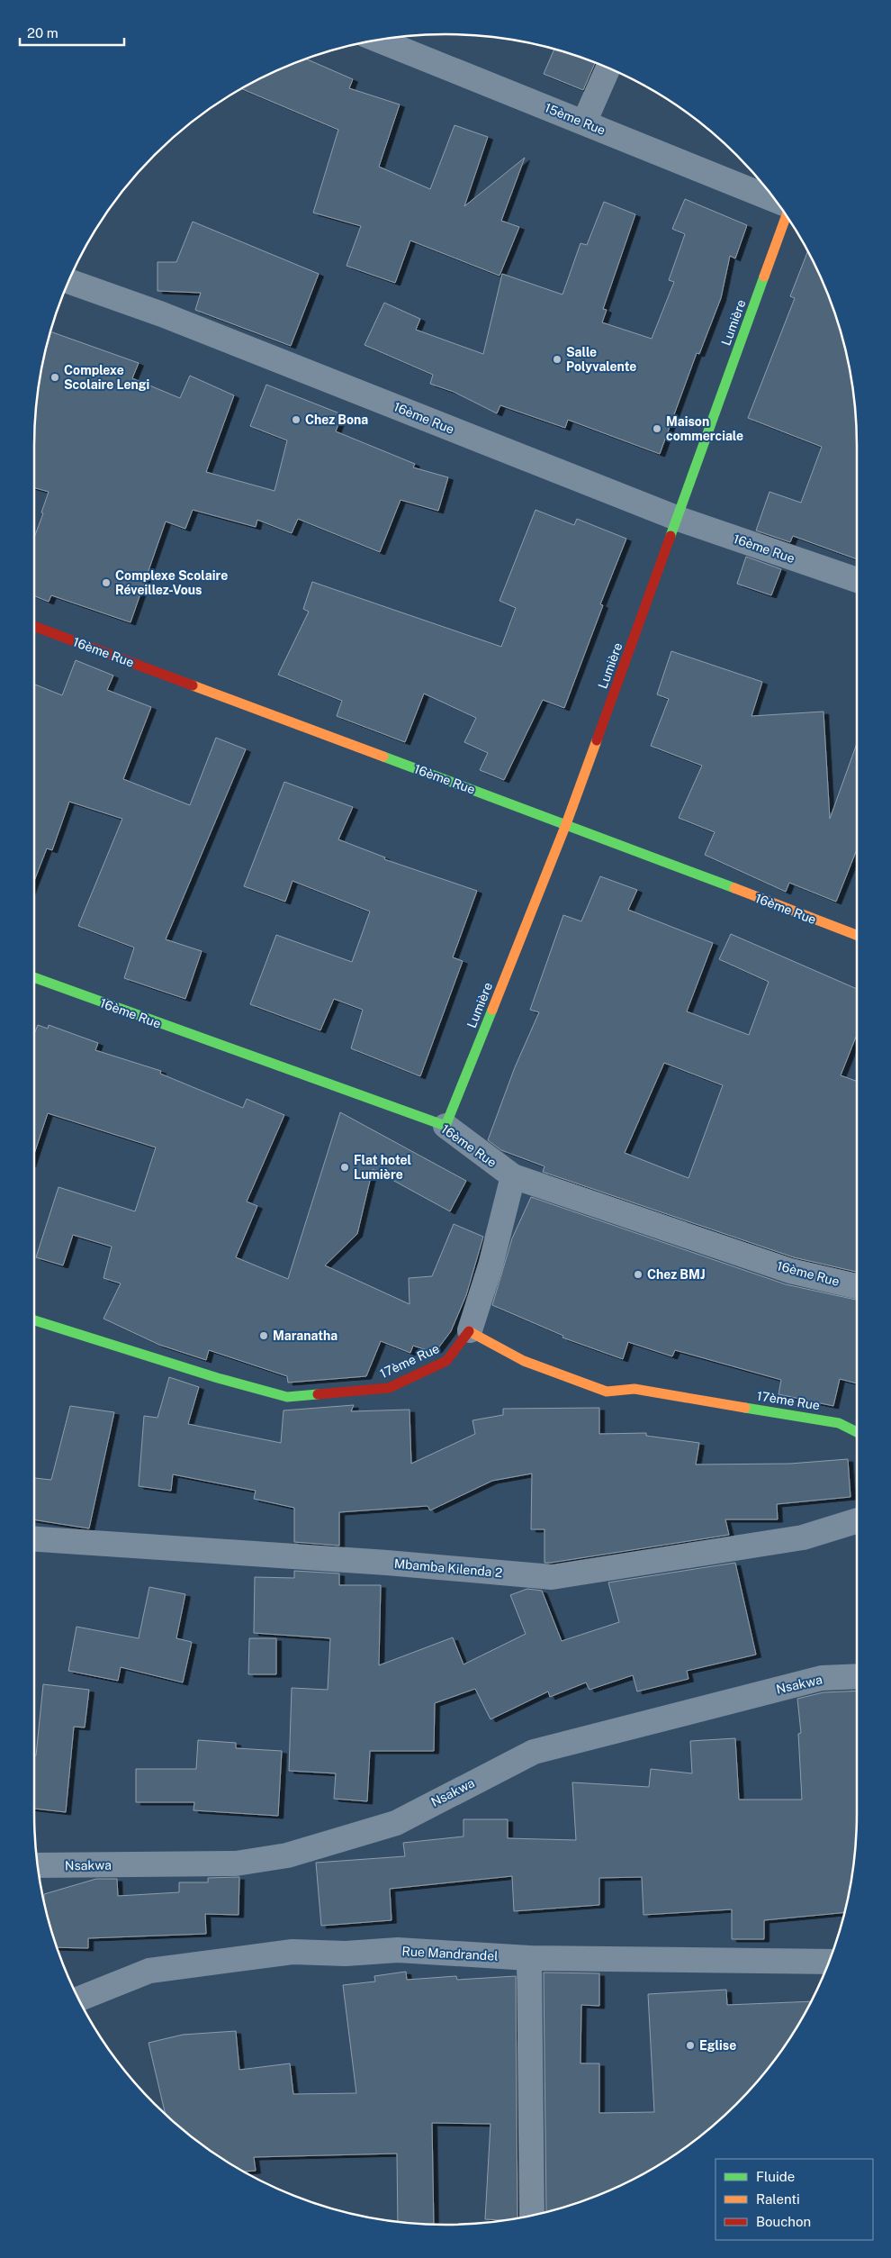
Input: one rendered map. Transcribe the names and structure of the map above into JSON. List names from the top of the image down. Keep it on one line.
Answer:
{"streets":{"street":["15ème Rue","Lumière","16ème Rue","17ème Rue","Mbamba Kilenda 2","Nsakwa","Rue Mandrandel"]},"crossings":[["Lumière","16ème Rue"]],"places":["Salle Polyvalente","Complexe Scolaire Lengi","Chez Bona","Maison commerciale","Complexe Scolaire Réveillez-Vous","Flat hotel Lumière","Chez BMJ","Maranatha","Eglise"],"legend":["Fluide","Ralenti","Bouchon"],"scale_bar":"20 m"}
